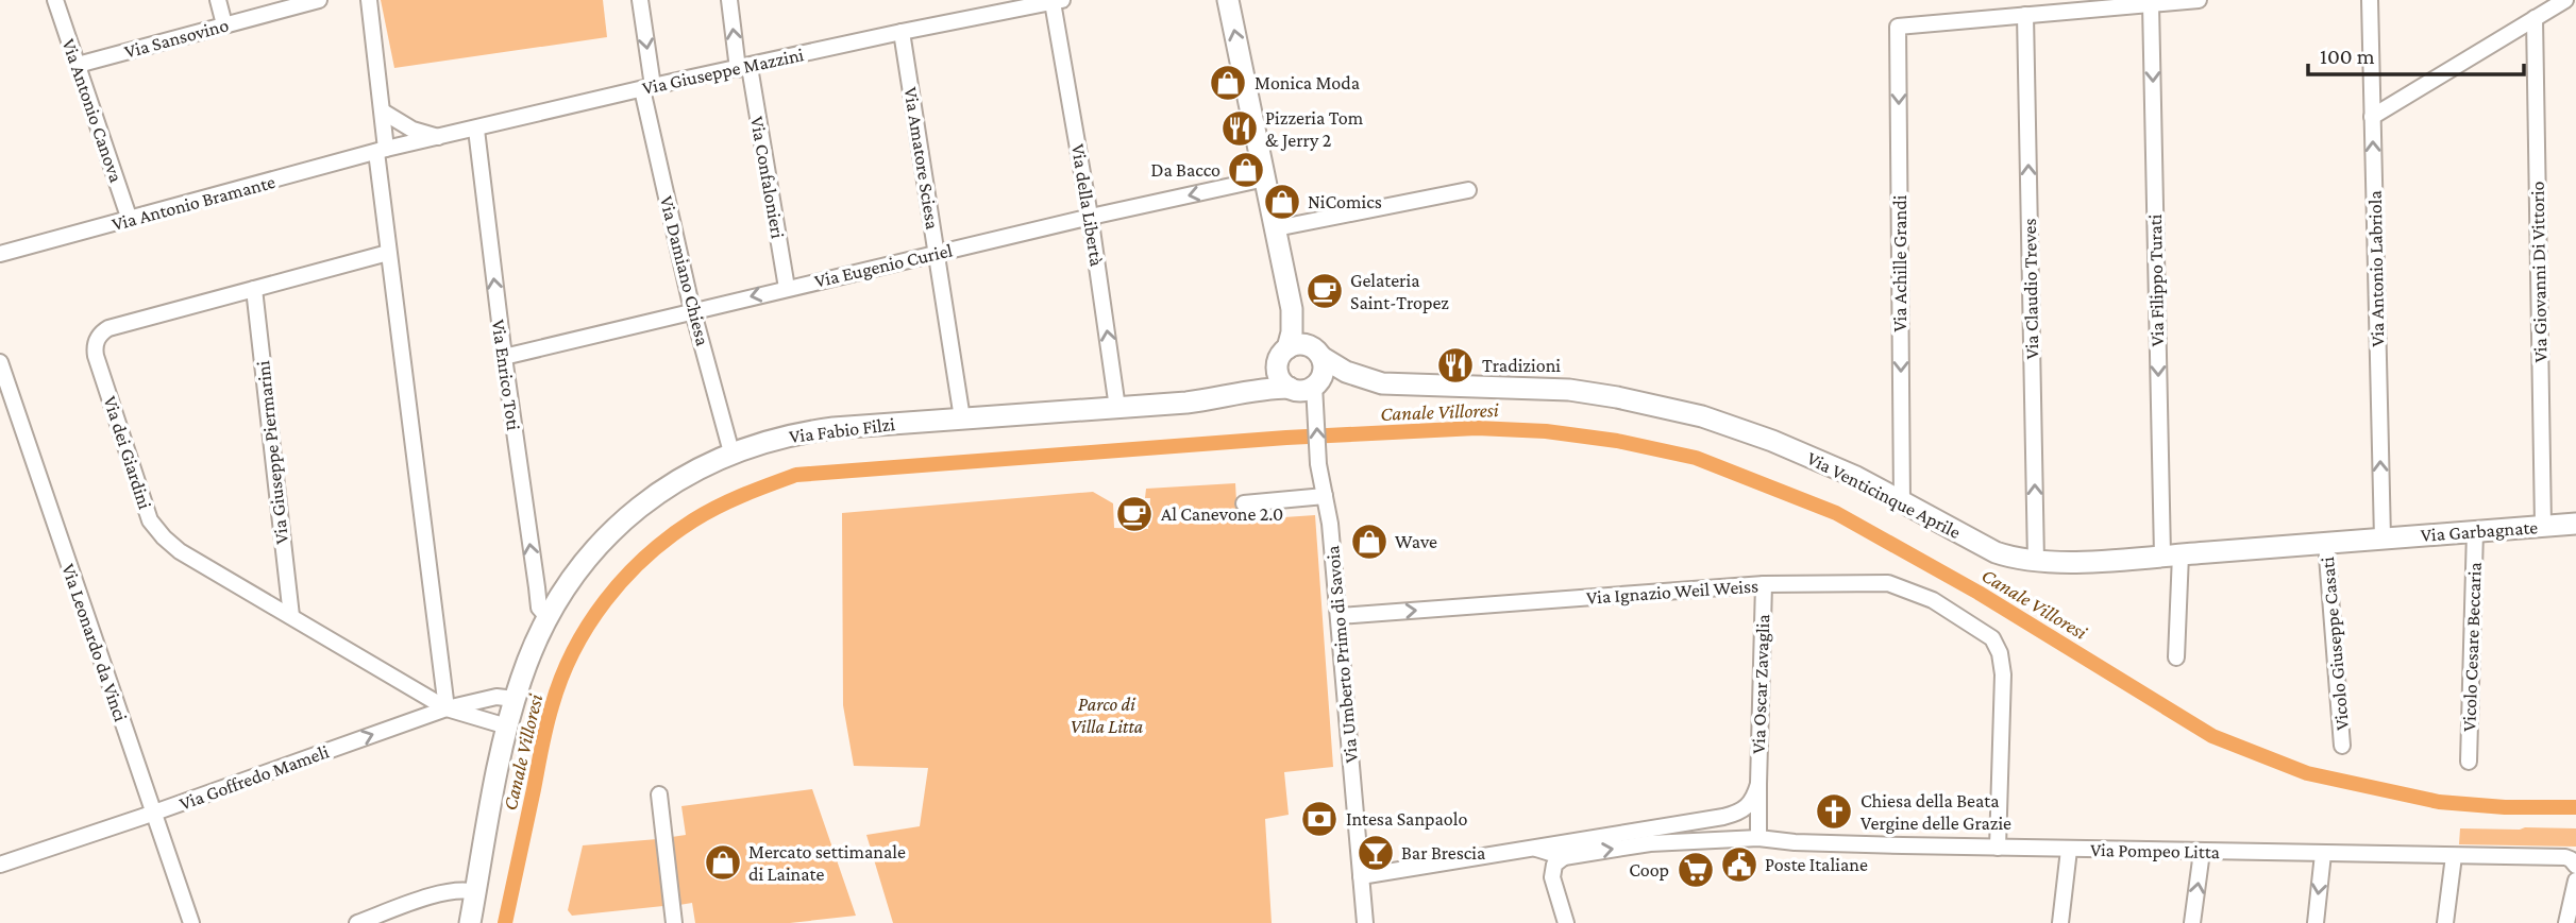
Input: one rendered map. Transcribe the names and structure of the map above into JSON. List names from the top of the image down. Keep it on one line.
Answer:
{"streets":{"street":["Via Sansovino","Via Giuseppe Mazzini","Via Antonio Canova","Via Amatore Sciesa","Via Confalonieri","Via Antonio Bramante","Via della Libertà","Via Achille Grandi","Via Eugenio Curiel","Via Antonio Labriola","Via Damiano Chiesa","Via Giovanni Di Vittorio","Via Filippo Turati","Via Claudio Treves","Via Enrico Toti","Via Fabio Filzi","Via dei Giardini","Via Giuseppe Piermarini","Via Venticinque Aprile","Via Garbagnate","Via Ignazio Weil Weiss","Via Leonardo da Vinci","Vicolo Giuseppe Casati","Vicolo Cesare Beccaria","Via Umberto Primo di Savoia","Via Oscar Zavaglia","Via Goffredo Mameli","Via Pompeo Litta"]},"crossings":[["Via Sansovino","Via Antonio Canova"],["Via Giuseppe Mazzini","Via Amatore Sciesa"],["Via Giuseppe Mazzini","Via Confalonieri"],["Via Giuseppe Mazzini","Via Antonio Bramante"],["Via Giuseppe Mazzini","Via della Libertà"],["Via Giuseppe Mazzini","Via Damiano Chiesa"],["Via Giuseppe Mazzini","Via Enrico Toti"],["Via Antonio Canova","Via Antonio Bramante"],["Via Amatore Sciesa","Via Eugenio Curiel"],["Via Amatore Sciesa","Via Fabio Filzi"],["Via Confalonieri","Via Eugenio Curiel"],["Via della Libertà","Via Eugenio Curiel"],["Via della Libertà","Via Fabio Filzi"],["Via Achille Grandi","Via Claudio Treves"],["Via Achille Grandi","Via Venticinque Aprile"],["Via Eugenio Curiel","Via Damiano Chiesa"],["Via Eugenio Curiel","Via Enrico Toti"],["Via Eugenio Curiel","Via Umberto Primo di Savoia"],["Via Antonio Labriola","Via Venticinque Aprile"],["Via Antonio Labriola","Via Garbagnate"],["Via Damiano Chiesa","Via Fabio Filzi"],["Via Giovanni Di Vittorio","Via Garbagnate"],["Via Filippo Turati","Via Venticinque Aprile"],["Via Claudio Treves","Via Venticinque Aprile"],["Via Enrico Toti","Via Fabio Filzi"],["Via Fabio Filzi","Via Venticinque Aprile"],["Via Fabio Filzi","Via Umberto Primo di Savoia"],["Via Fabio Filzi","Via Goffredo Mameli"],["Via dei Giardini","Via Giuseppe Piermarini"],["Via dei Giardini","Via Goffredo Mameli"],["Via Venticinque Aprile","Via Garbagnate"],["Via Venticinque Aprile","Vicolo Giuseppe Casati"],["Via Venticinque Aprile","Via Umberto Primo di Savoia"],["Via Garbagnate","Vicolo Cesare Beccaria"],["Via Ignazio Weil Weiss","Via Umberto Primo di Savoia"],["Via Ignazio Weil Weiss","Via Oscar Zavaglia"],["Via Ignazio Weil Weiss","Via Pompeo Litta"],["Via Leonardo da Vinci","Via Goffredo Mameli"],["Via Umberto Primo di Savoia","Via Pompeo Litta"],["Via Oscar Zavaglia","Via Pompeo Litta"]],"one_way":["Via della Libertà","Via Achille Grandi","Via Eugenio Curiel","Via Antonio Labriola","Via Filippo Turati","Via Claudio Treves","Via Ignazio Weil Weiss","Via Goffredo Mameli"],"water":["Canale Villoresi"],"parks":["Parco di Villa Litta"],"places":{"shop":["Monica Moda","Da Bacco","NiComics","Wave","Mercato settimanale di Lainate"],"restaurant":["Pizzeria Tom & Jerry 2","Tradizioni"],"cafe":["Gelateria Saint-Tropez","Al Canevone 2.0"],"church":["Chiesa della Beata Vergine delle Grazie"],"bank":["Intesa Sanpaolo"],"bar":["Bar Brescia"],"public building":["Poste Italiane"],"supermarket":["Coop"]},"scale_bar":"100 m"}
